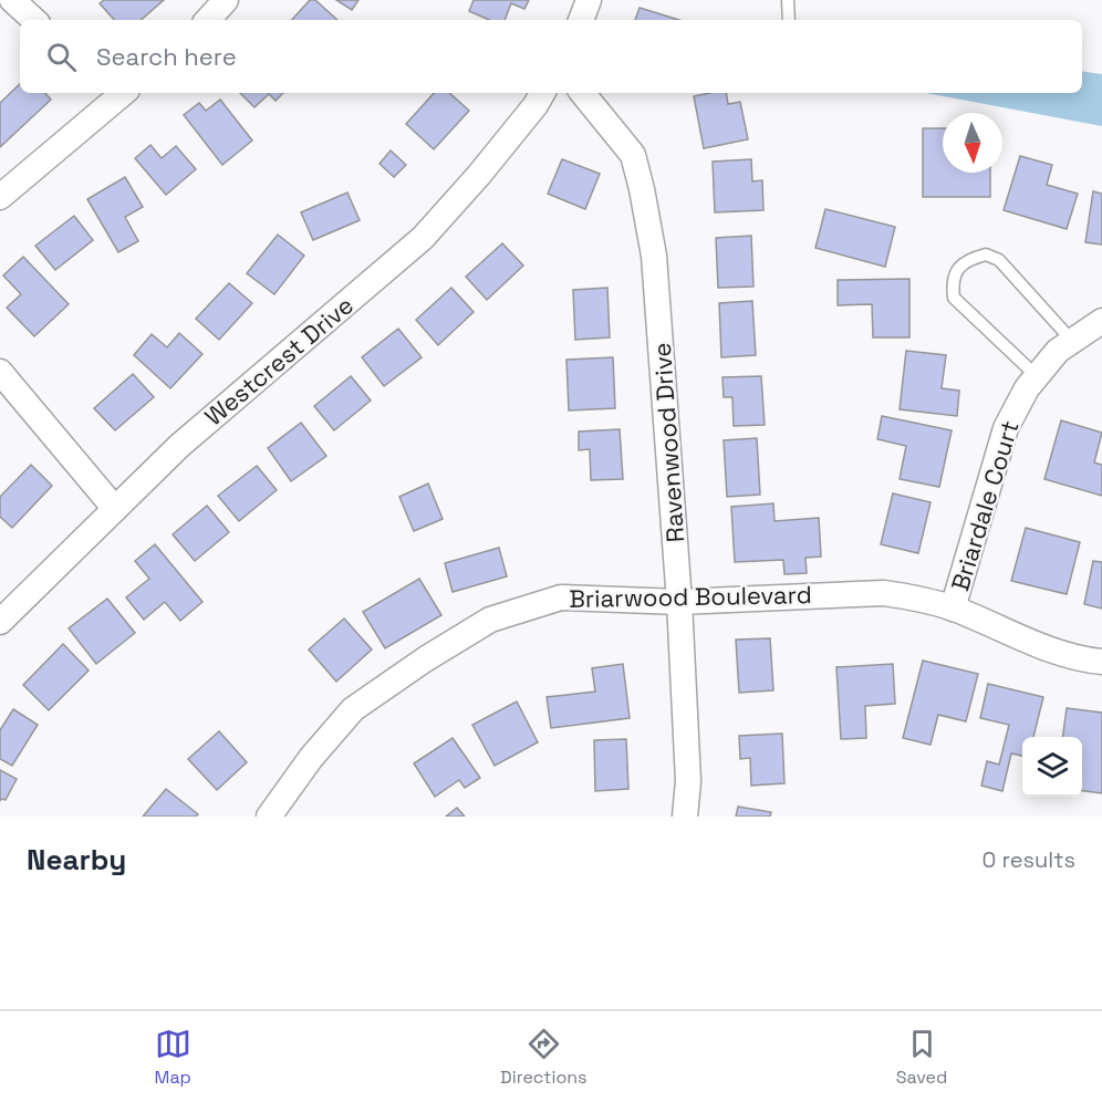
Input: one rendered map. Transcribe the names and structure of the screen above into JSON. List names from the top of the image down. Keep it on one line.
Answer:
{"streets":{"street":["Westcrest Drive","Ravenwood Drive","Briardale Court","Briarwood Boulevard"]},"crossings":[["Ravenwood Drive","Briarwood Boulevard"],["Briardale Court","Briarwood Boulevard"]],"north":"bottom","page":{"search":"Search here","heading":["Nearby","0 results"],"nav":["Map","Directions","Saved"]}}
